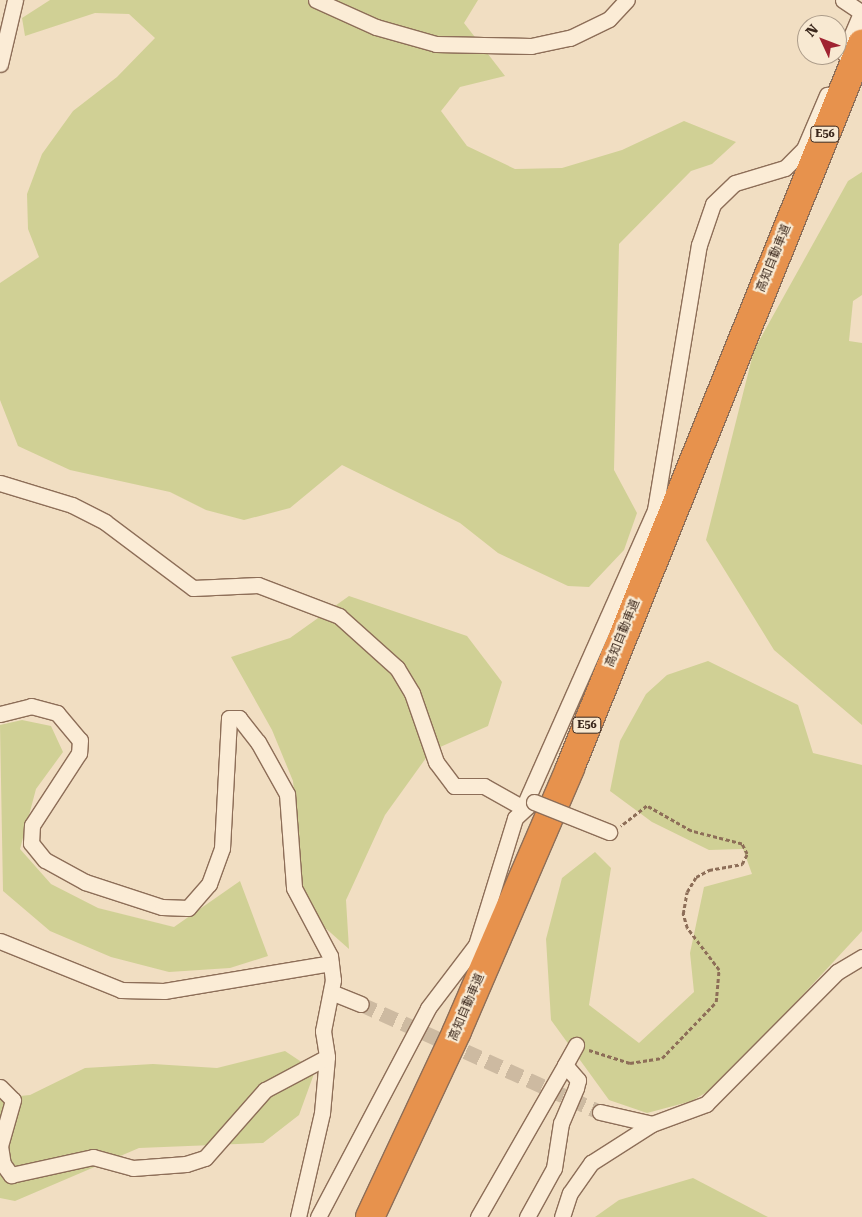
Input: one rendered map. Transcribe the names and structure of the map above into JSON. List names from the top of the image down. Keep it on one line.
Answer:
{"streets":{"highway":["E56","高知自動車道"]},"north":"top left"}
